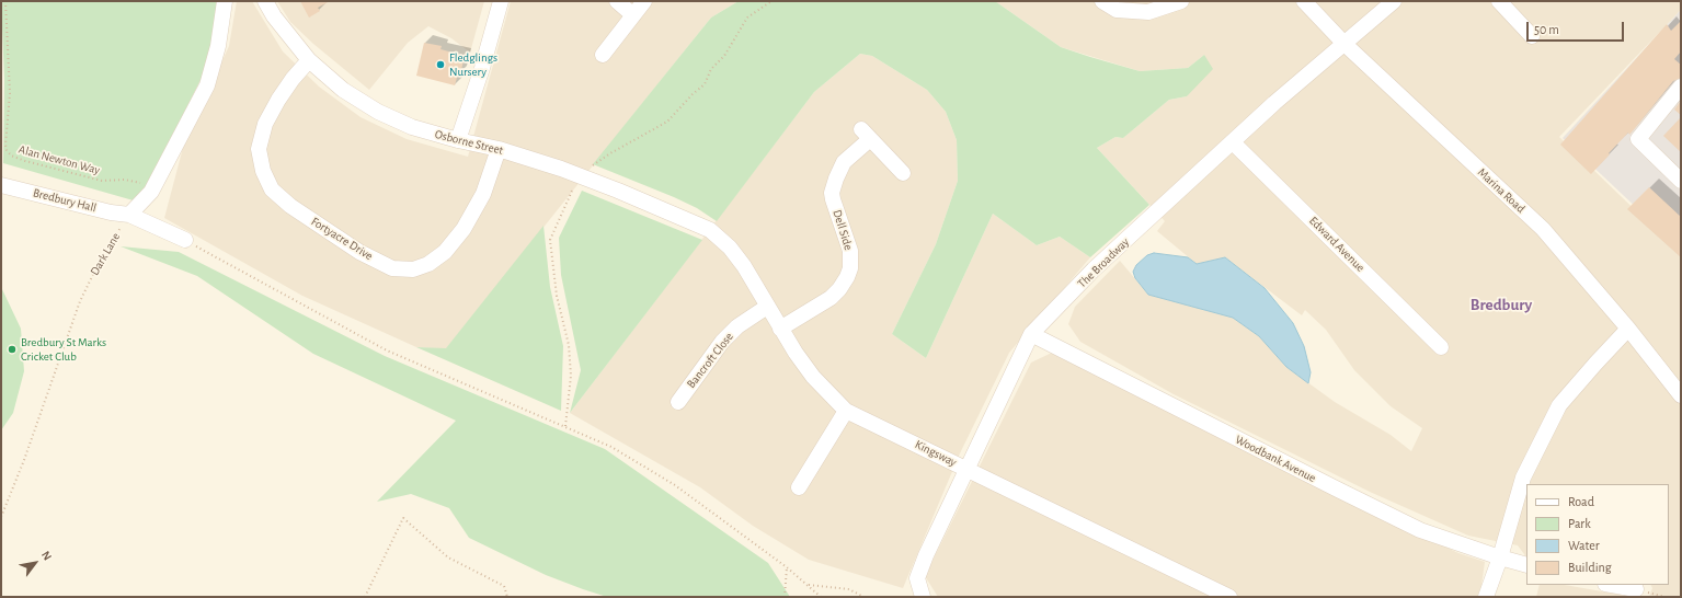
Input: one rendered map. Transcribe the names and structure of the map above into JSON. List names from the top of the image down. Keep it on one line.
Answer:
{"streets":{"street":["Osborne Street","Marina Road","Bredbury Hall","Dell Side","Fortyacre Drive","Edward Avenue","The Broadway","Bancroft Close","Kingsway","Woodbank Avenue"],"path":["Alan Newton Way","Dark Lane"]},"crossings":[["Osborne Street","Fortyacre Drive"],["Osborne Street","Kingsway"],["Marina Road","The Broadway"],["Bredbury Hall","Dark Lane"],["Dell Side","Kingsway"],["Edward Avenue","The Broadway"],["The Broadway","Kingsway"],["The Broadway","Woodbank Avenue"],["Bancroft Close","Kingsway"]],"districts":["Bredbury"],"places":["Fledglings Nursery","Bredbury St Marks Cricket Club"],"legend":["Road","Park","Water","Building"],"scale_bar":"50 m","north":"top right"}
